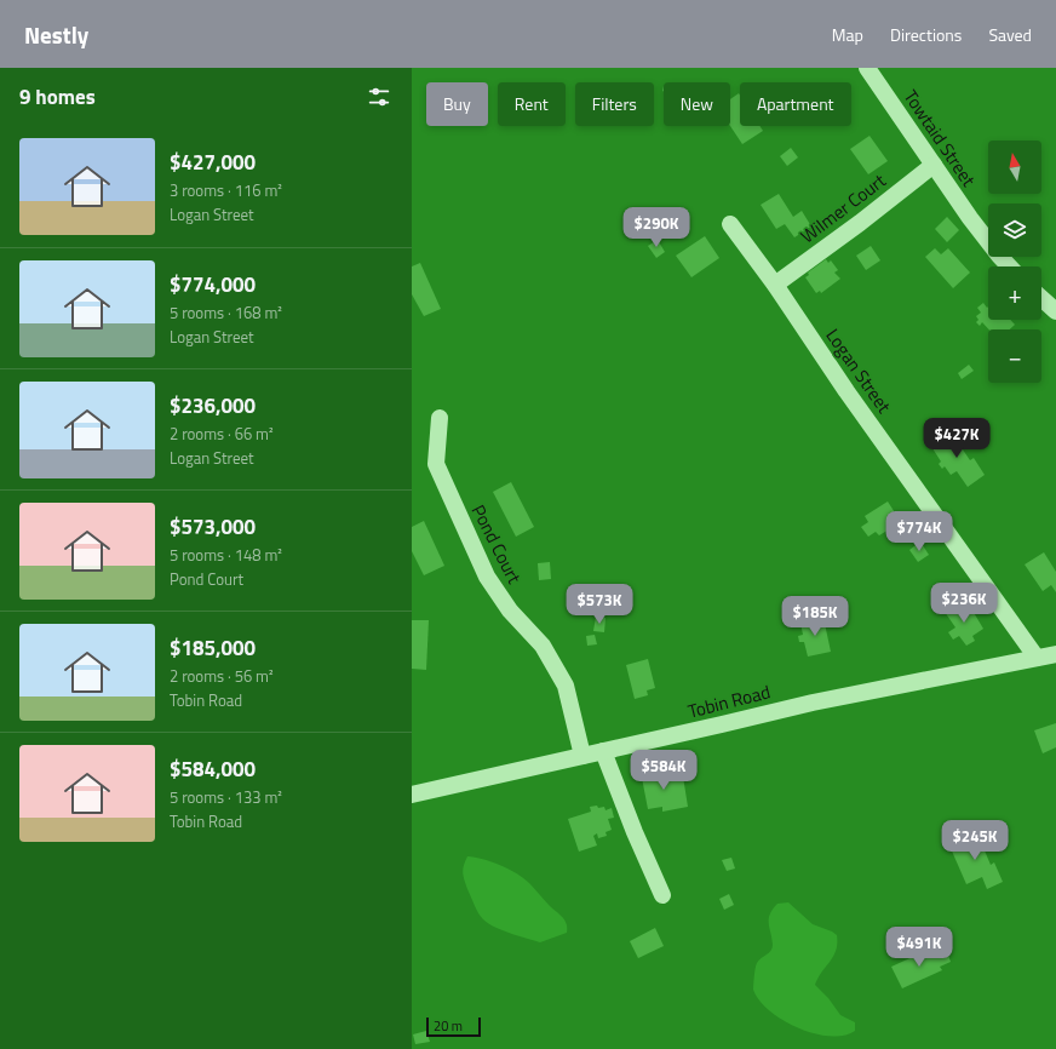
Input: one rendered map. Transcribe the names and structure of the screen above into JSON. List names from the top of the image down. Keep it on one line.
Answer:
{"streets":{"street":["Towtaid Street","Wilmer Court","Logan Street","Pond Court","Tobin Road"]},"crossings":[["Towtaid Street","Wilmer Court"],["Wilmer Court","Logan Street"],["Logan Street","Tobin Road"],["Pond Court","Tobin Road"]],"scale_bar":"20 m","north":"top","page":{"header":"Nestly","nav":["Map","Directions","Saved"],"heading":"9 homes","chip":["Buy","Rent","Filters","New","Apartment"],"list":[{"name":"$427,000","note":"3 rooms · 116 m² · Logan Street"},{"name":"$774,000","note":"5 rooms · 168 m² · Logan Street"},{"name":"$236,000","note":"2 rooms · 66 m² · Logan Street"},{"name":"$573,000","note":"5 rooms · 148 m² · Pond Court"},{"name":"$185,000","note":"2 rooms · 56 m² · Tobin Road"},{"name":"$584,000","note":"5 rooms · 133 m² · Tobin Road"}],"map_buttons":["+","−"],"price":["$290K","$427K","$774K","$236K","$573K","$185K","$584K","$245K","$491K"],"scale":"20 m"}}
